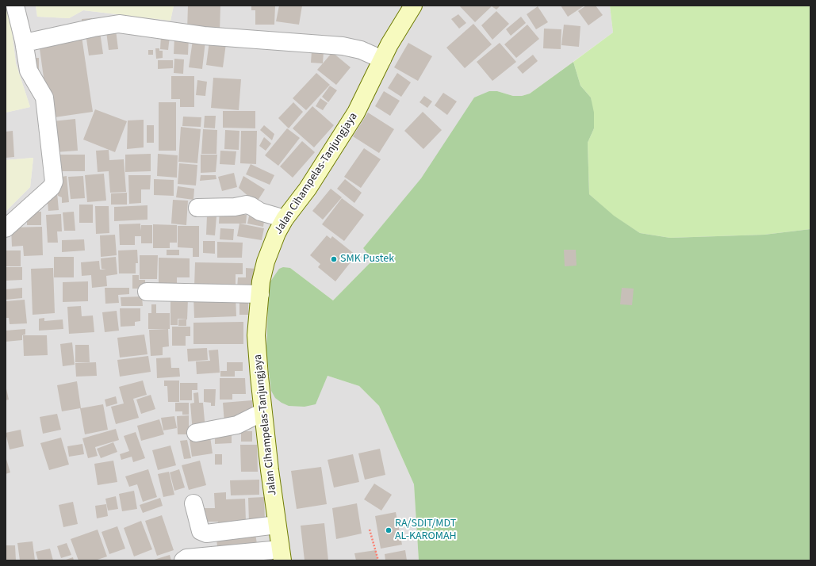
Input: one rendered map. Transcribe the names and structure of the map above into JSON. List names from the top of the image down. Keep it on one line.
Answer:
{"streets":{"main road":["Jalan Cihampelas-Tanjungjaya"]},"places":["SMK Pustek","RA/SDIT/MDT AL-KAROMAH"]}
